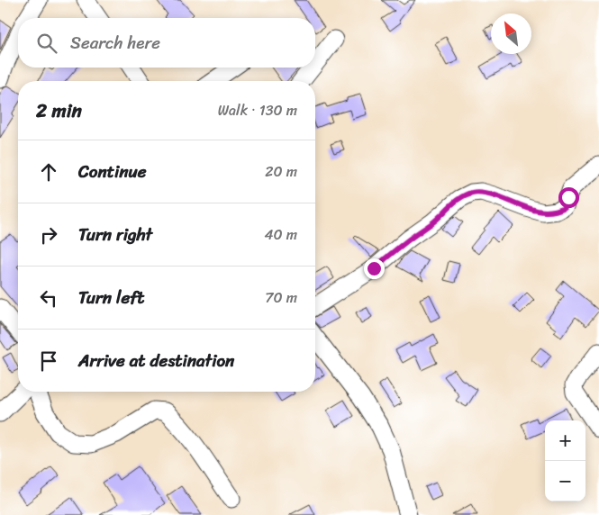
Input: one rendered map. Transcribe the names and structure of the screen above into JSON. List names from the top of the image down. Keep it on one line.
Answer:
{"north":"top left","page":{"search":"Search here","heading":["2 min","Walk · 130 m"],"list":[["Continue","20 m"],["Turn right","40 m"],["Turn left","70 m"],"Arrive at destination"],"map_buttons":["+","−"]}}
